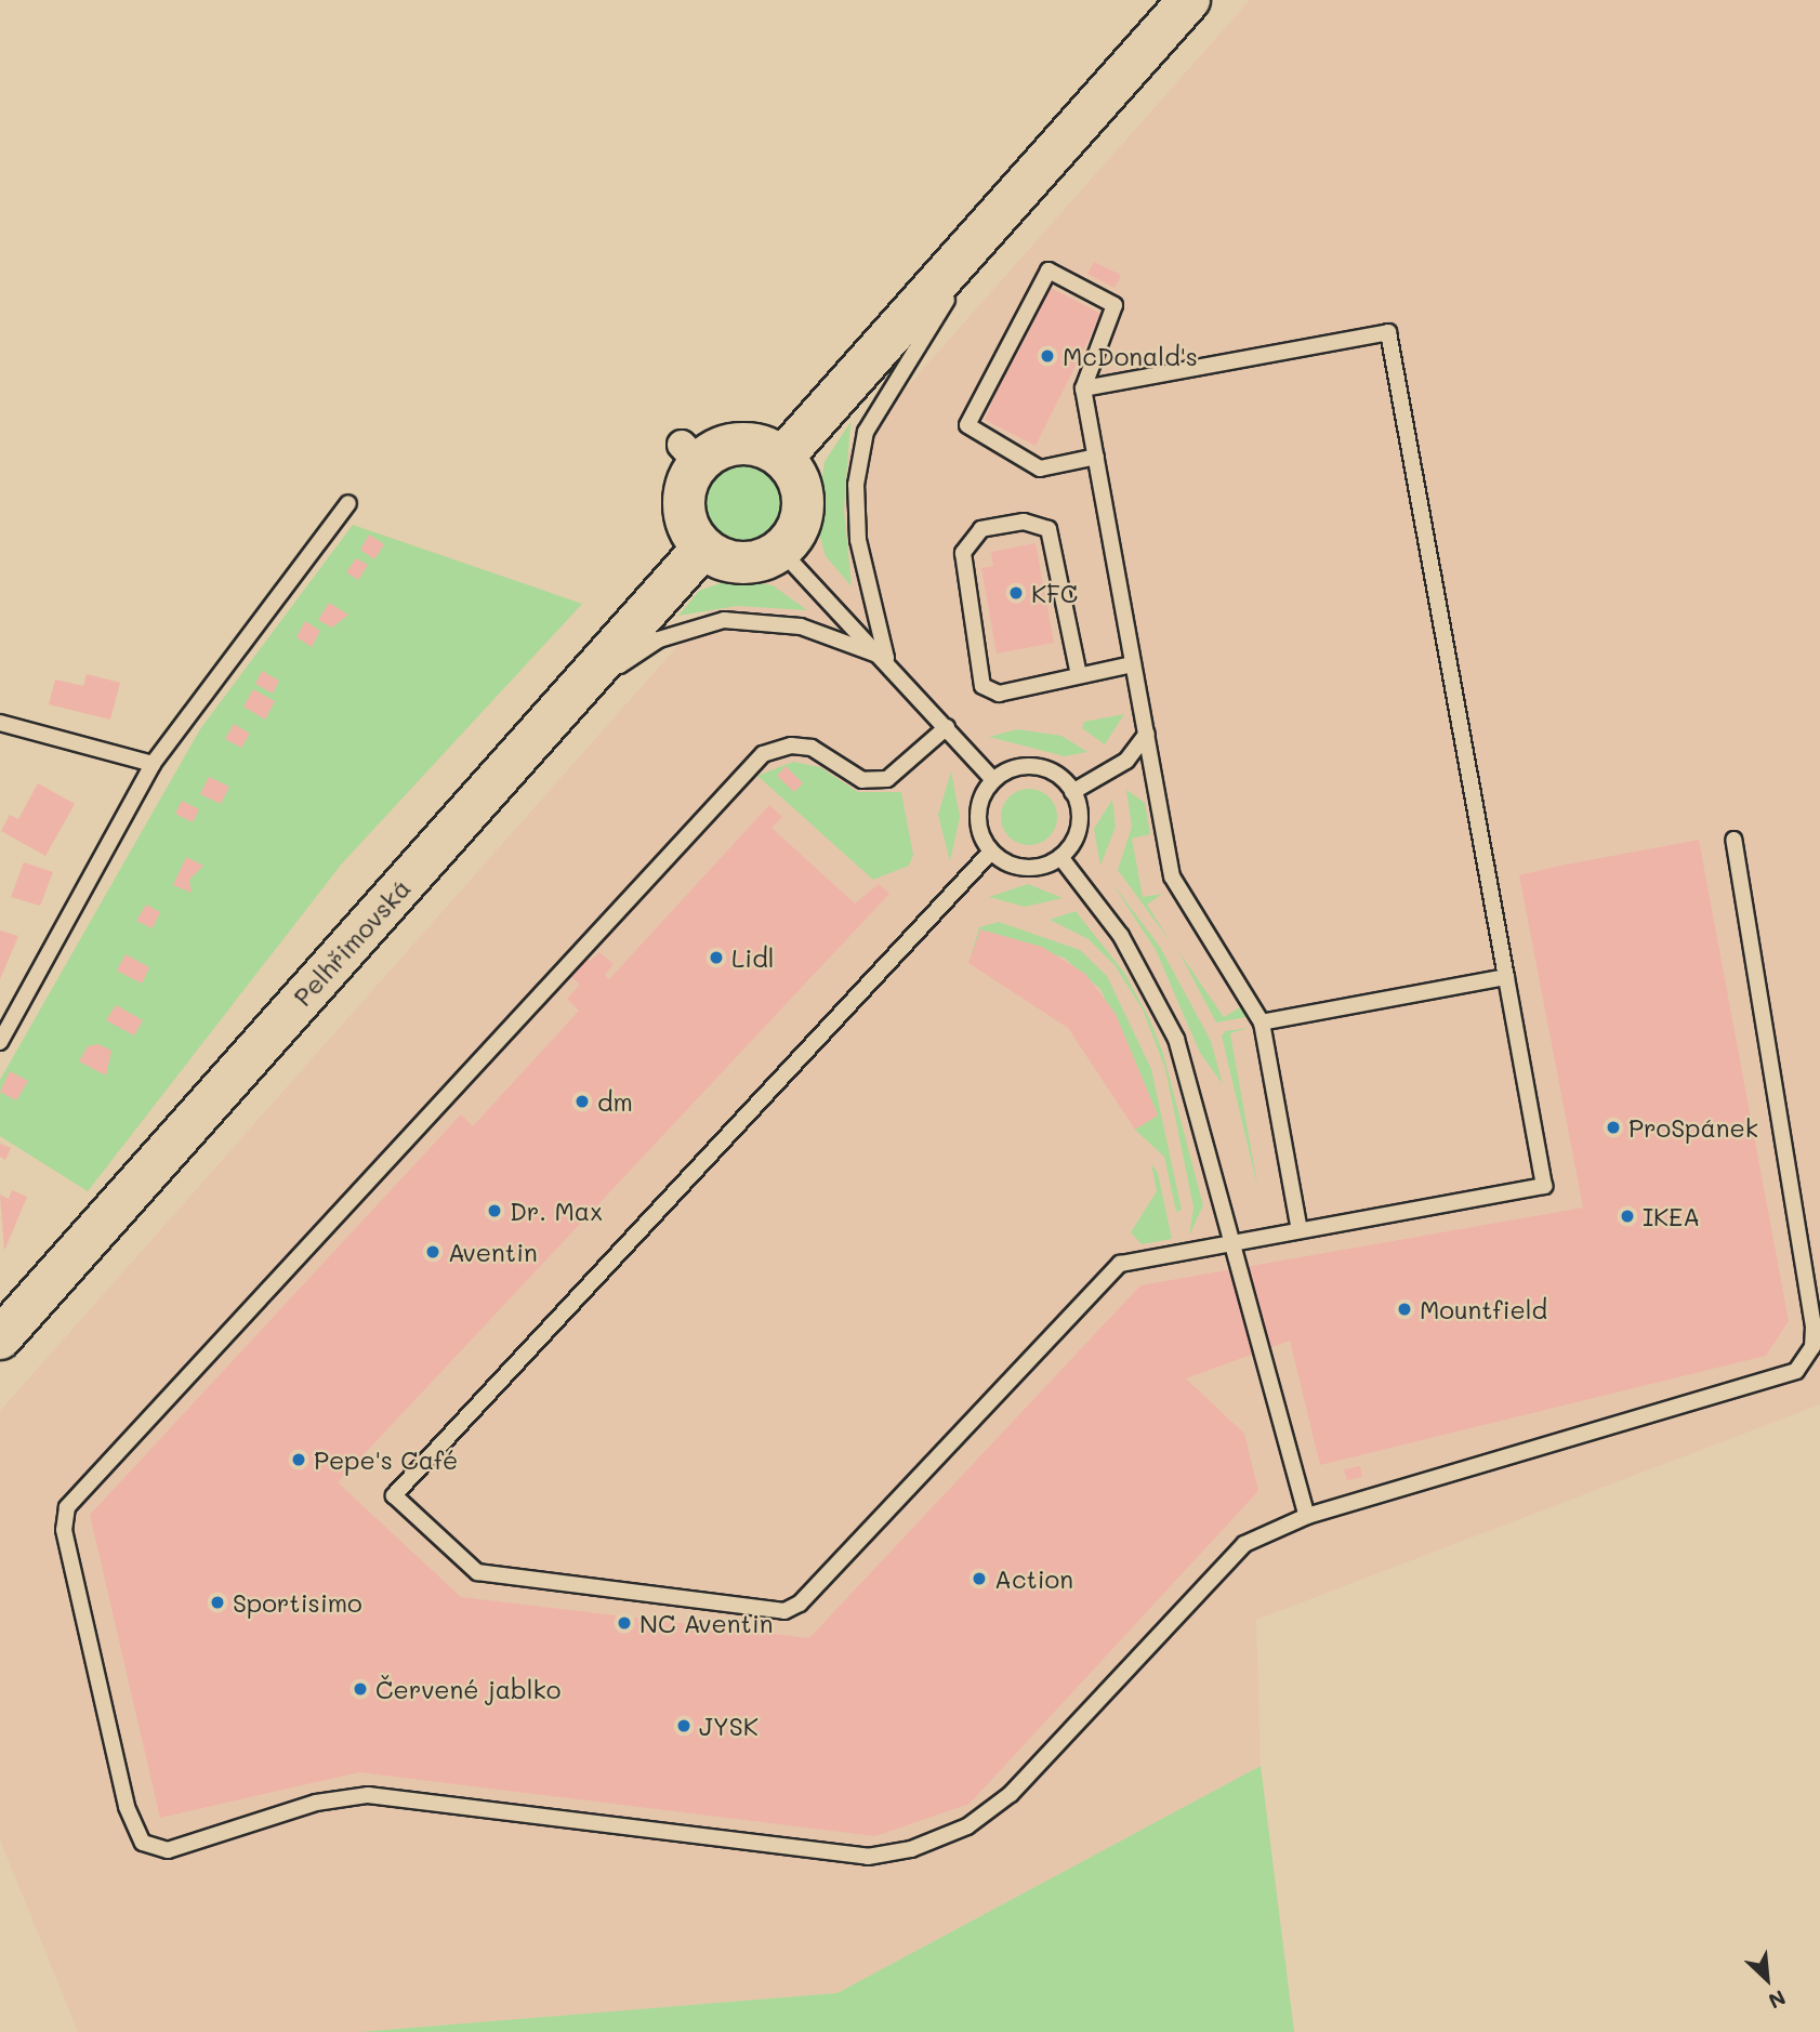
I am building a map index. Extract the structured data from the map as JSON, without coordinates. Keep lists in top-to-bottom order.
{
  "streets": {
    "main road": ["Pelhřimovská"]
  },
  "places": [
    "McDonald's",
    "KFC",
    "Lidl",
    "dm",
    "ProSpánek",
    "Dr. Max",
    "IKEA",
    "Aventin",
    "Mountfield",
    "Pepe's Café",
    "Action",
    "Sportisimo",
    "NC Aventin",
    "Červené jablko",
    "JYSK"
  ],
  "north": "bottom right"
}
